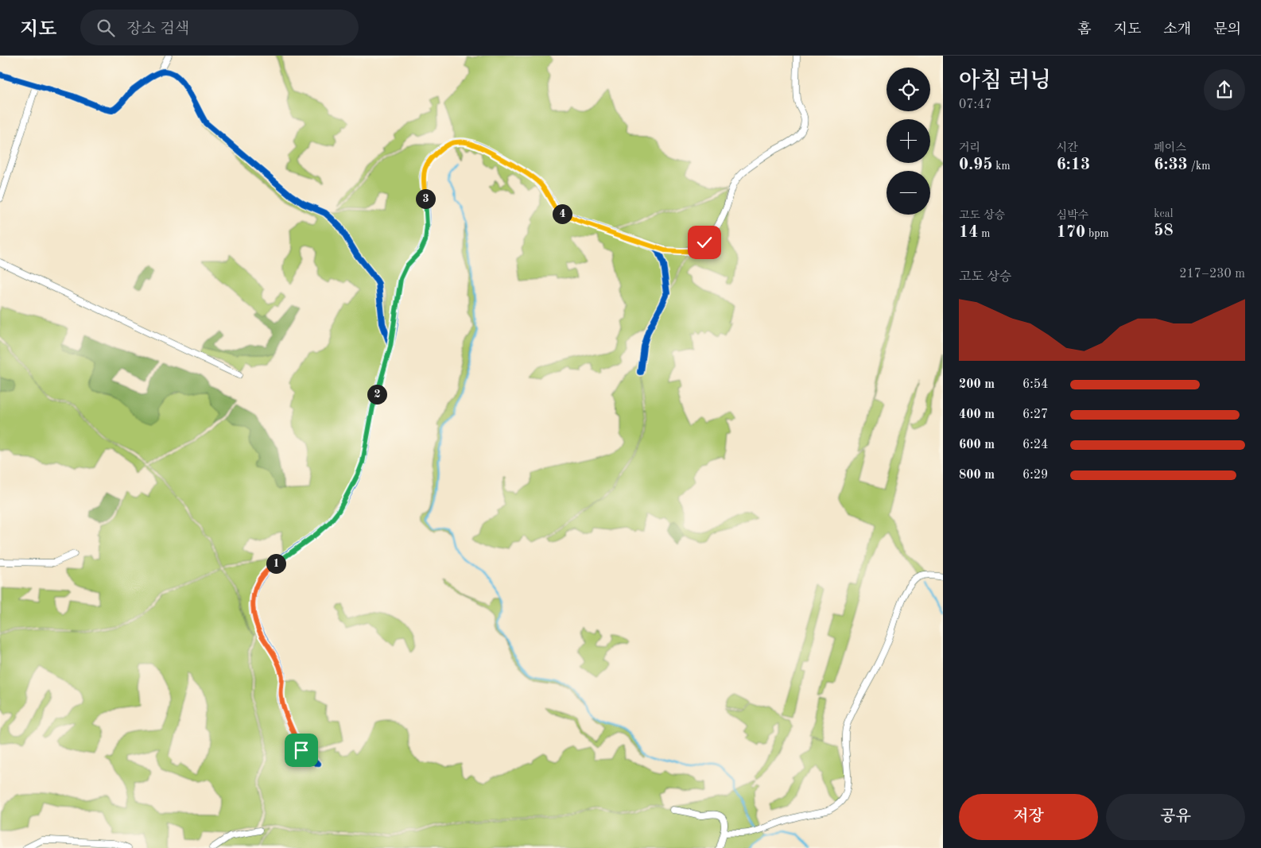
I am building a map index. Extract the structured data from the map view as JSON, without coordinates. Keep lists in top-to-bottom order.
{
  "page": {
    "header": "지도",
    "search": "장소 검색",
    "nav": [
      "홈",
      "지도",
      "소개",
      "문의"
    ],
    "heading": ["아침 러닝", "07:47"],
    "map_buttons": ["+", "−"],
    "stats": [
      ["거리", "0.95 km"],
      ["시간", "6:13"],
      ["페이스", "6:33 /km"],
      ["고도 상승", "14 m"],
      ["심박수", "170 bpm"],
      ["kcal", "58"]
    ],
    "pins": [
      "3",
      "4",
      "2",
      "1"
    ],
    "chart": ["고도 상승", "217–230 m"],
    "list": [
      {
        "name": "200 m",
        "note": "6:54"
      },
      {
        "name": "400 m",
        "note": "6:27"
      },
      {
        "name": "600 m",
        "note": "6:24"
      },
      {
        "name": "800 m",
        "note": "6:29"
      }
    ],
    "buttons": ["저장", "공유"]
  }
}
